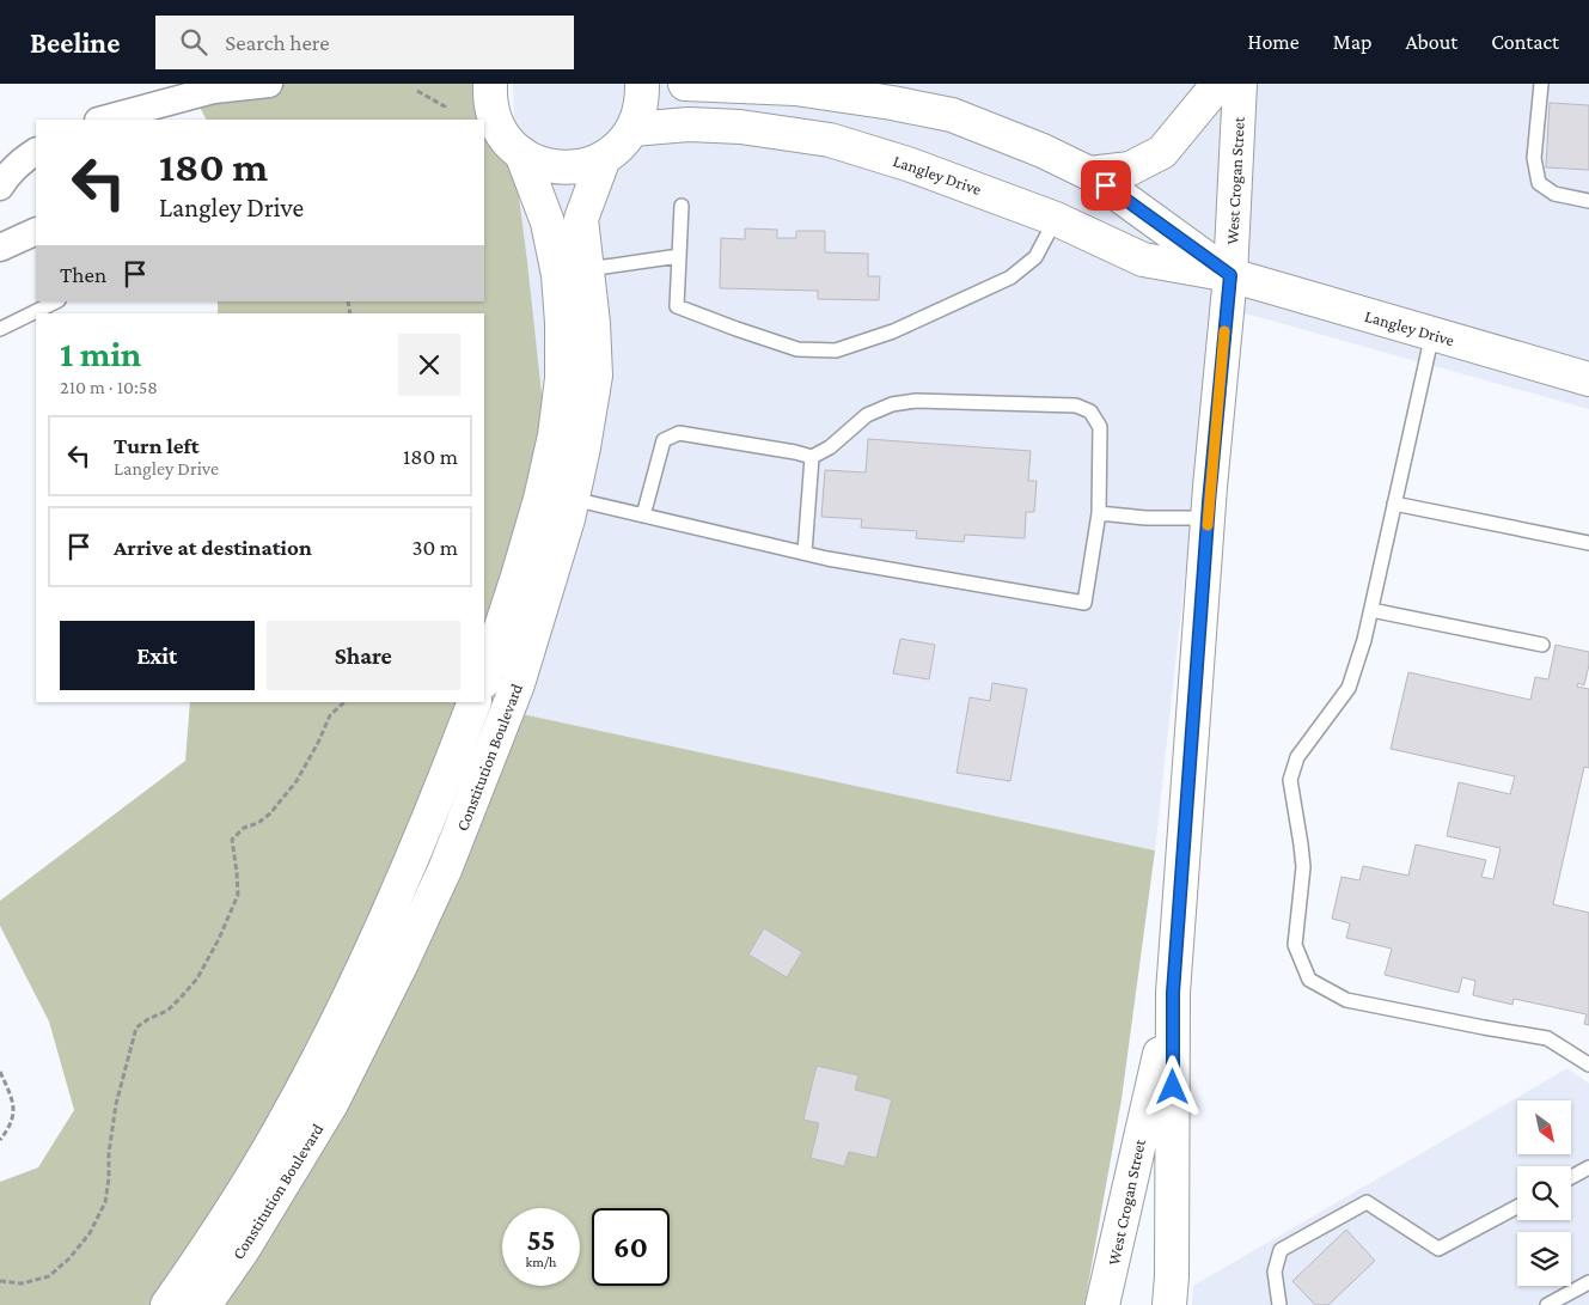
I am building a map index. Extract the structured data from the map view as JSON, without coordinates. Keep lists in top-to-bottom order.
{
  "streets": {
    "street": ["Langley Drive", "West Crogan Street", "Constitution Boulevard"]
  },
  "crossings": [
    ["Langley Drive", "West Crogan Street"]
  ],
  "north": "bottom right",
  "page": {
    "header": "Beeline",
    "search": "Search here",
    "nav": [
      "Home",
      "Map",
      "About",
      "Contact"
    ],
    "turn": ["180 m", "Langley Drive"],
    "then": "Then",
    "heading": ["1 min", "210 m · 10:58"],
    "list": [
      {
        "name": "Turn left",
        "note": "Langley Drive",
        "value": "180 m"
      },
      {
        "name": "Arrive at destination",
        "value": "30 m"
      }
    ],
    "buttons": ["Exit", "Share"],
    "speed": "55 km/h",
    "limit": "60"
  }
}
